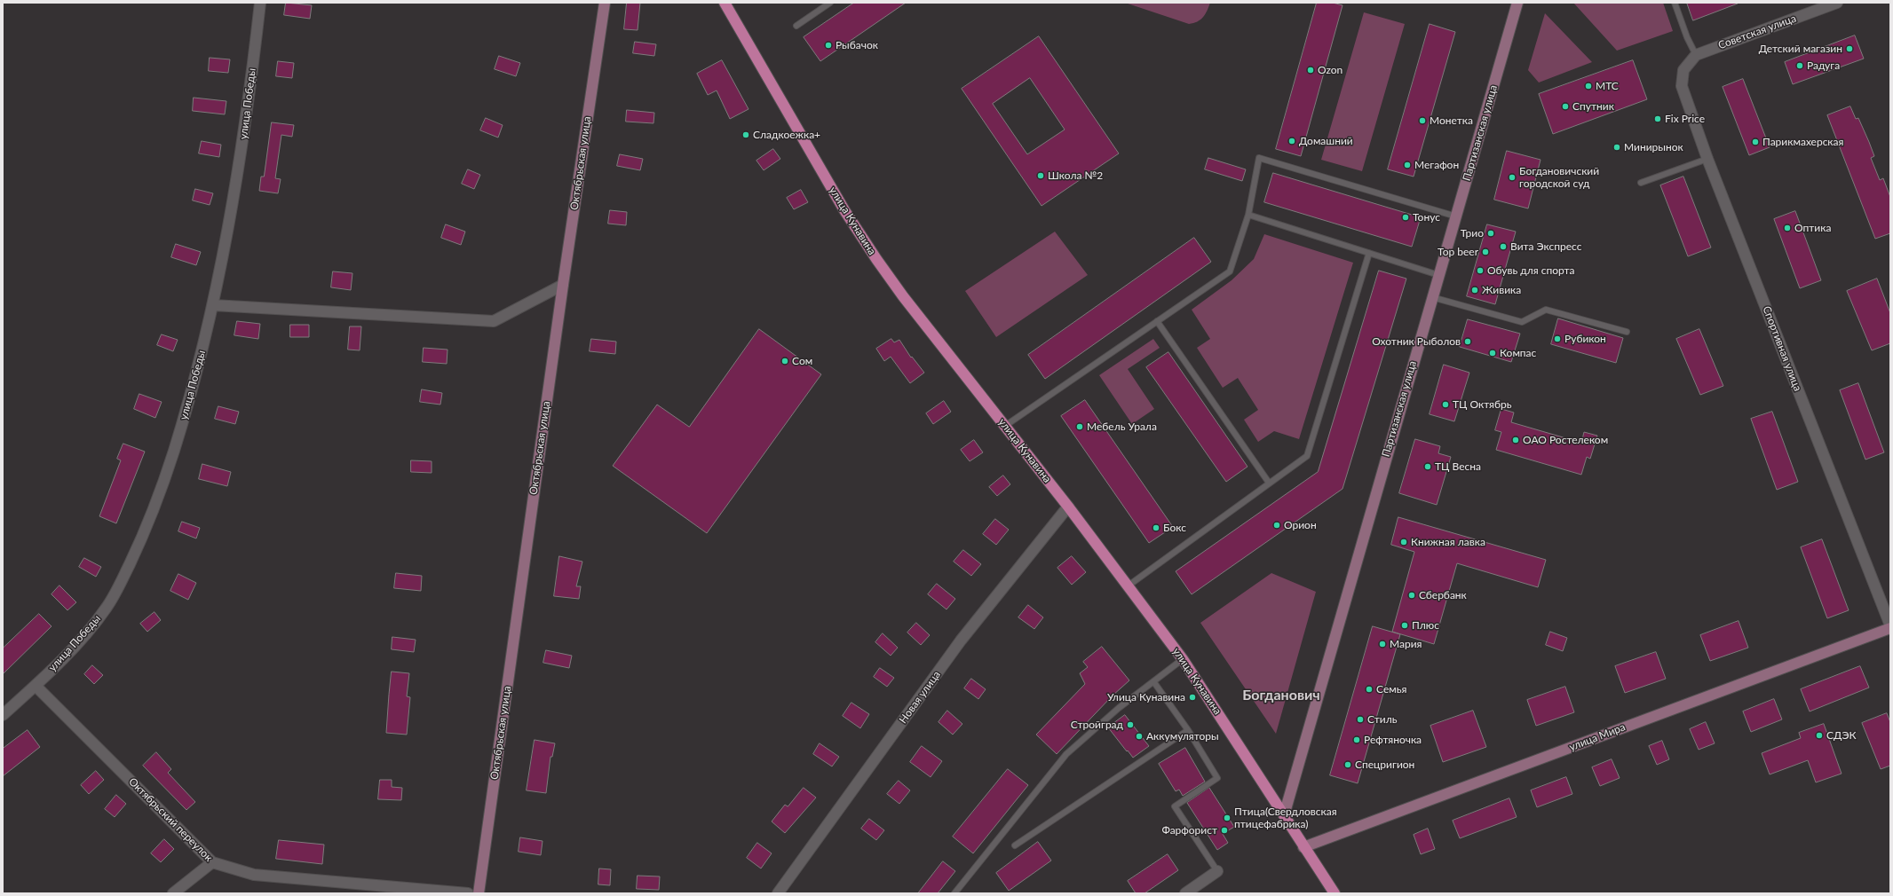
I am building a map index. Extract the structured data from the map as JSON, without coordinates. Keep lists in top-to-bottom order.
{
  "streets": {
    "main road": [
      "Партизанская улица",
      "Октябрьская улица",
      "улица Кунавина",
      "улица Мира"
    ],
    "street": [
      "Советская улица",
      "улица Победы",
      "Спортивная улица",
      "Новая улица",
      "Октябрьский переулок"
    ]
  },
  "crossings": [
    ["Советская улица", "Спортивная улица"],
    ["улица Победы", "Октябрьский переулок"],
    ["Партизанская улица", "улица Кунавина"],
    ["улица Кунавина", "Новая улица"],
    ["улица Кунавина", "улица Мира"],
    ["Спортивная улица", "улица Мира"]
  ],
  "districts": ["Богданович"],
  "places": [
    "Рыбачок",
    "Детский магазин",
    "Радуга",
    "Ozon",
    "МТС",
    "Спутник",
    "Fix Price",
    "Монетка",
    "Сладкоежка+",
    "Домашний",
    "Парикмахерская",
    "Минирынок",
    "Мегафон",
    "Школа №2",
    "Богдановичский городской суд",
    "Тонус",
    "Оптика",
    "Трио",
    "Вита Экспресс",
    "Top beer",
    "Обувь для спорта",
    "Живика",
    "Рубикон",
    "Охотник Рыболов",
    "Компас",
    "Сом",
    "ТЦ Октябрь",
    "Мебель Урала",
    "ОАО Ростелеком",
    "ТЦ Весна",
    "Орион",
    "Бокс",
    "Книжная лавка",
    "Сбербанк",
    "Плюс",
    "Мария",
    "Семья",
    "Улица Кунавина",
    "Стиль",
    "Стройград",
    "СДЭК",
    "Аккумуляторы",
    "Рефтяночка",
    "Спецригион",
    "Птица(Свердловская птицефабрика)",
    "Фарфорист"
  ]
}
